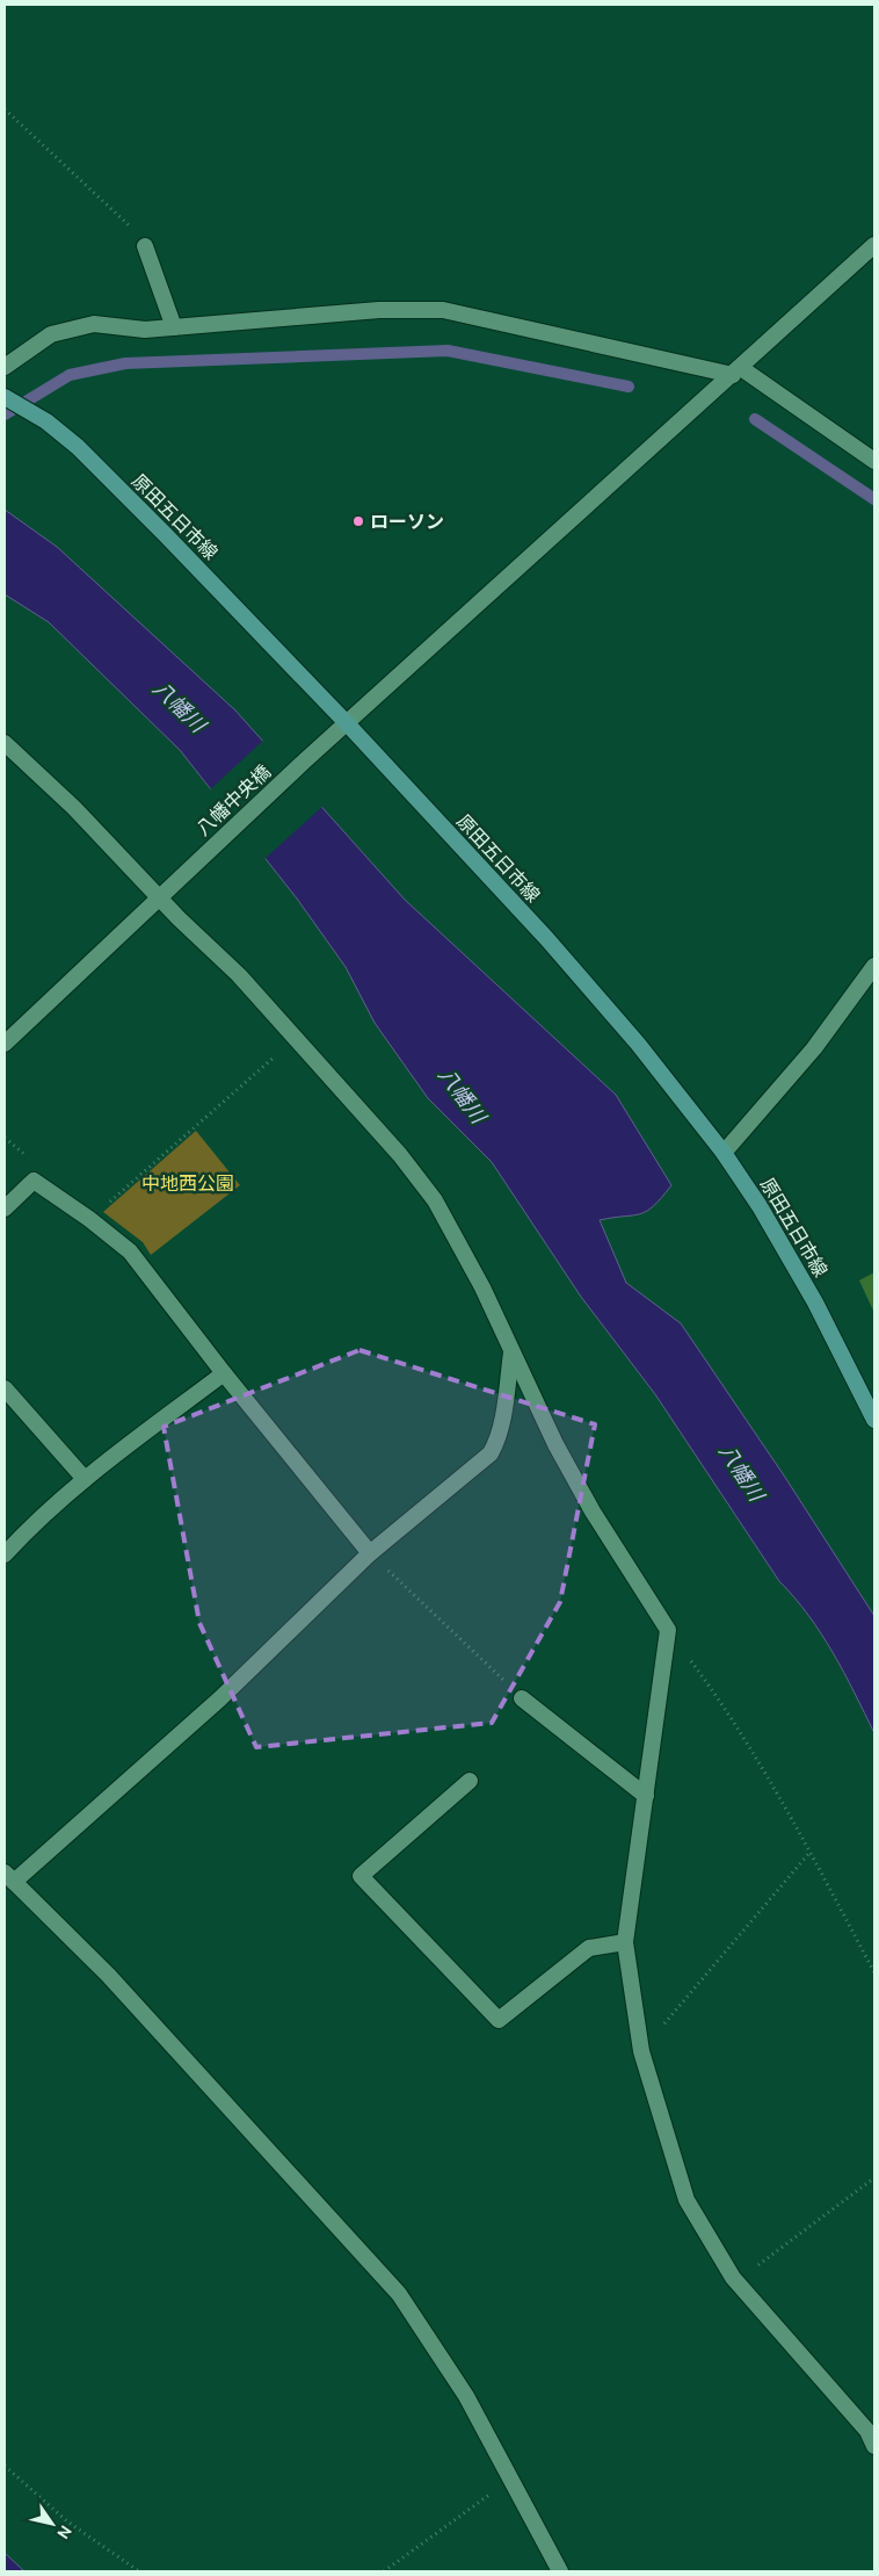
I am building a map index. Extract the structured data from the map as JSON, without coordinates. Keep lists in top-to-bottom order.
{
  "streets": {
    "main road": ["原田五日市線"],
    "street": ["八幡中央橋"]
  },
  "crossings": [
    ["原田五日市線", "八幡中央橋"]
  ],
  "water": ["八幡川"],
  "parks": ["中地西公園"],
  "places": ["ローソン"],
  "north": "bottom right"
}
